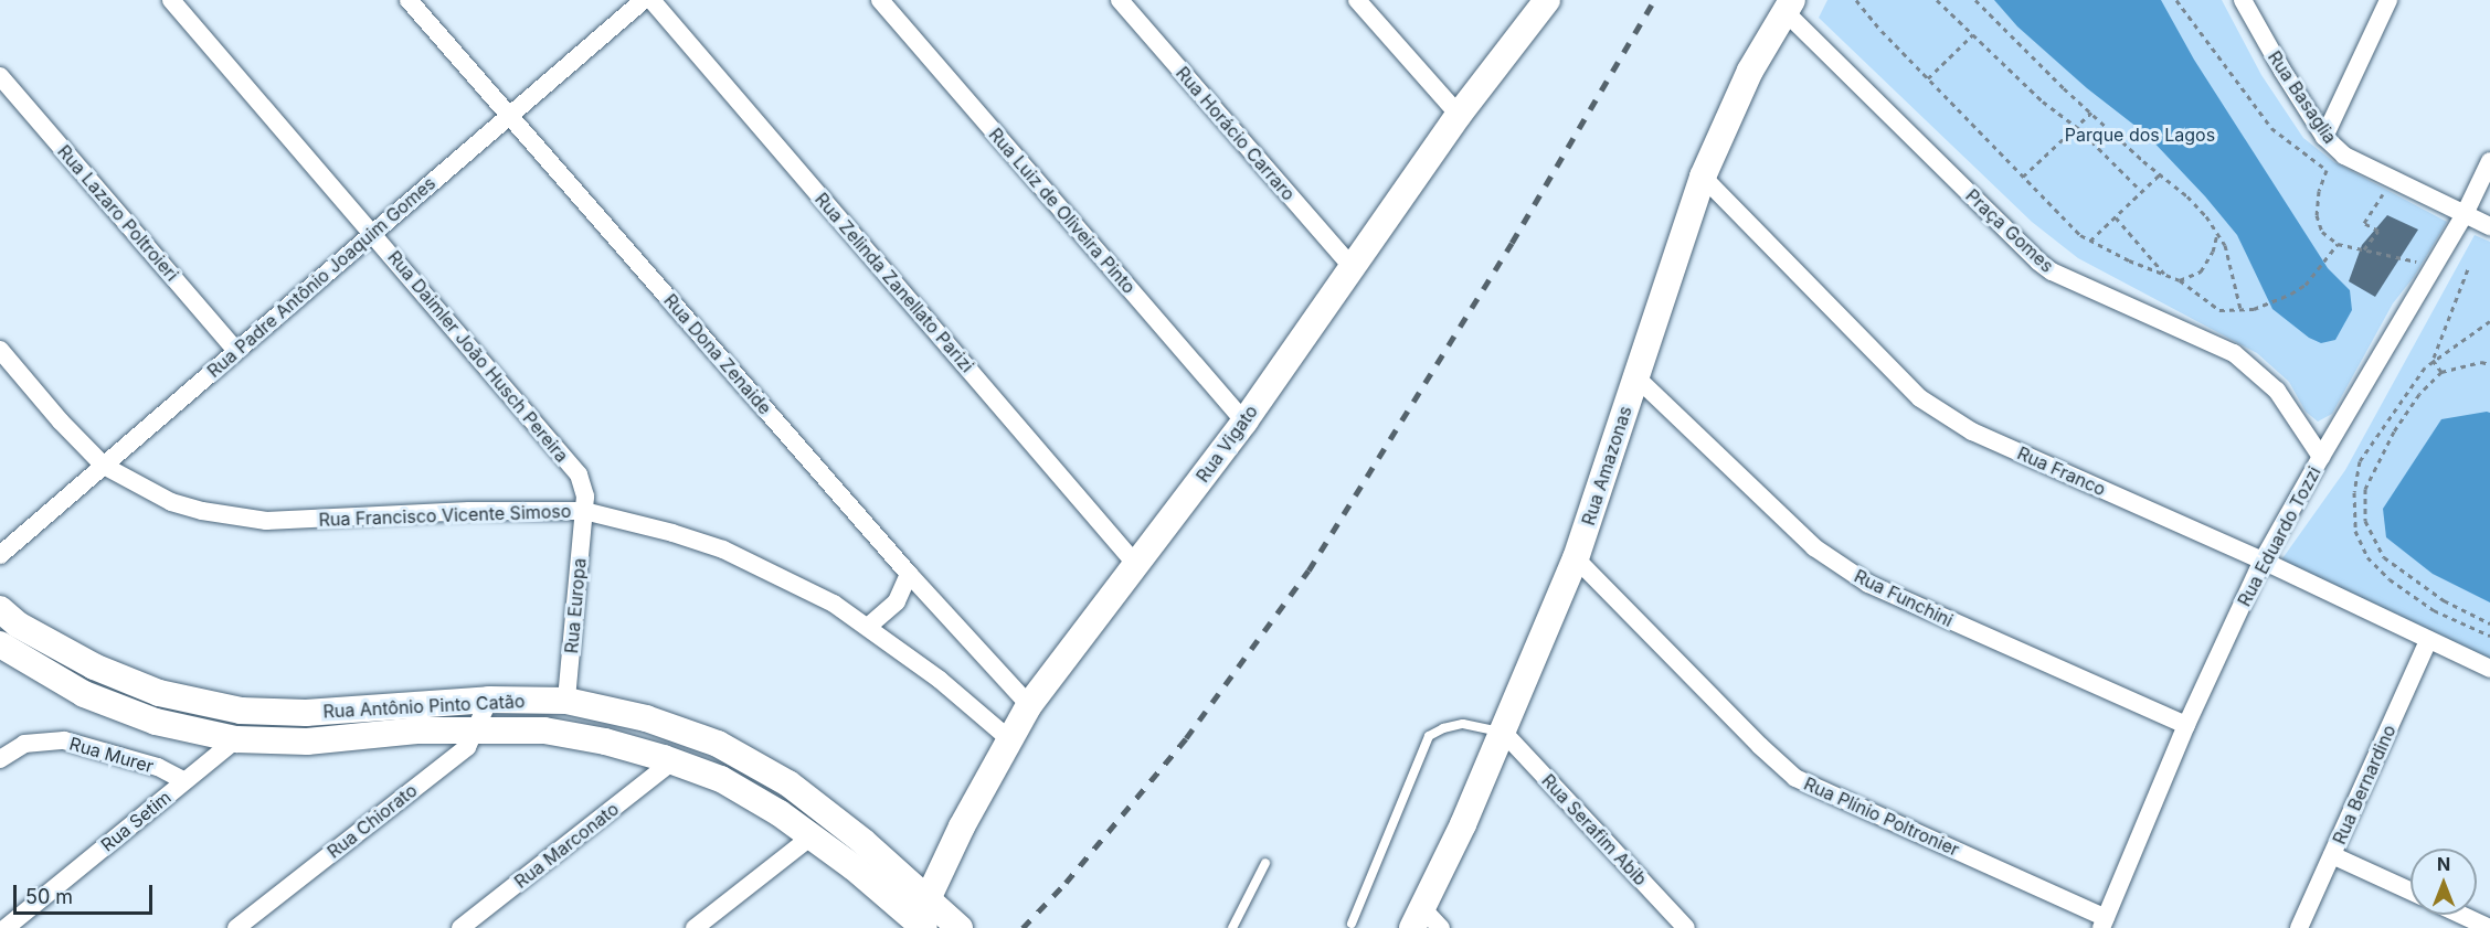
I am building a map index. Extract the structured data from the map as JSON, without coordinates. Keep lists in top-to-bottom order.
{
  "streets": {
    "street": [
      "Rua Basaglia",
      "Rua Horácio Carraro",
      "Rua Luiz de Oliveira Pinto",
      "Rua Lazaro Poltroieri",
      "Praça Gomes",
      "Rua Padre Antônio Joaquim Gomes",
      "Rua Zelinda Zanellato Parizi",
      "Rua Dona Zenaide",
      "Rua Daimler João Husch Pereira",
      "Rua Vigato",
      "Rua Amazonas",
      "Rua Franco",
      "Rua Francisco Vicente Simoso",
      "Rua Eduardo Tozzi",
      "Rua Funchini",
      "Rua Europa",
      "Rua Antônio Pinto Catão",
      "Rua Murer",
      "Rua Bernardino",
      "Rua Plínio Poltronier",
      "Rua Setim",
      "Rua Chiorato",
      "Rua Serafim Abib",
      "Rua Marconato"
    ]
  },
  "crossings": [
    ["Rua Basaglia", "Rua Eduardo Tozzi"],
    ["Rua Horácio Carraro", "Rua Vigato"],
    ["Rua Luiz de Oliveira Pinto", "Rua Vigato"],
    ["Rua Lazaro Poltroieri", "Rua Padre Antônio Joaquim Gomes"],
    ["Praça Gomes", "Rua Amazonas"],
    ["Praça Gomes", "Rua Eduardo Tozzi"],
    ["Rua Padre Antônio Joaquim Gomes", "Rua Dona Zenaide"],
    ["Rua Padre Antônio Joaquim Gomes", "Rua Daimler João Husch Pereira"],
    ["Rua Padre Antônio Joaquim Gomes", "Rua Francisco Vicente Simoso"],
    ["Rua Zelinda Zanellato Parizi", "Rua Vigato"],
    ["Rua Dona Zenaide", "Rua Vigato"],
    ["Rua Daimler João Husch Pereira", "Rua Francisco Vicente Simoso"],
    ["Rua Daimler João Husch Pereira", "Rua Europa"],
    ["Rua Vigato", "Rua Francisco Vicente Simoso"],
    ["Rua Vigato", "Rua Antônio Pinto Catão"],
    ["Rua Amazonas", "Rua Franco"],
    ["Rua Amazonas", "Rua Funchini"],
    ["Rua Amazonas", "Rua Plínio Poltronier"],
    ["Rua Amazonas", "Rua Serafim Abib"],
    ["Rua Franco", "Rua Eduardo Tozzi"],
    ["Rua Franco", "Rua Bernardino"],
    ["Rua Francisco Vicente Simoso", "Rua Europa"],
    ["Rua Eduardo Tozzi", "Rua Funchini"],
    ["Rua Eduardo Tozzi", "Rua Plínio Poltronier"],
    ["Rua Europa", "Rua Antônio Pinto Catão"],
    ["Rua Antônio Pinto Catão", "Rua Setim"],
    ["Rua Antônio Pinto Catão", "Rua Chiorato"],
    ["Rua Antônio Pinto Catão", "Rua Marconato"],
    ["Rua Murer", "Rua Setim"]
  ],
  "parks": ["Parque dos Lagos"],
  "scale_bar": "50 m",
  "north": "top"
}
